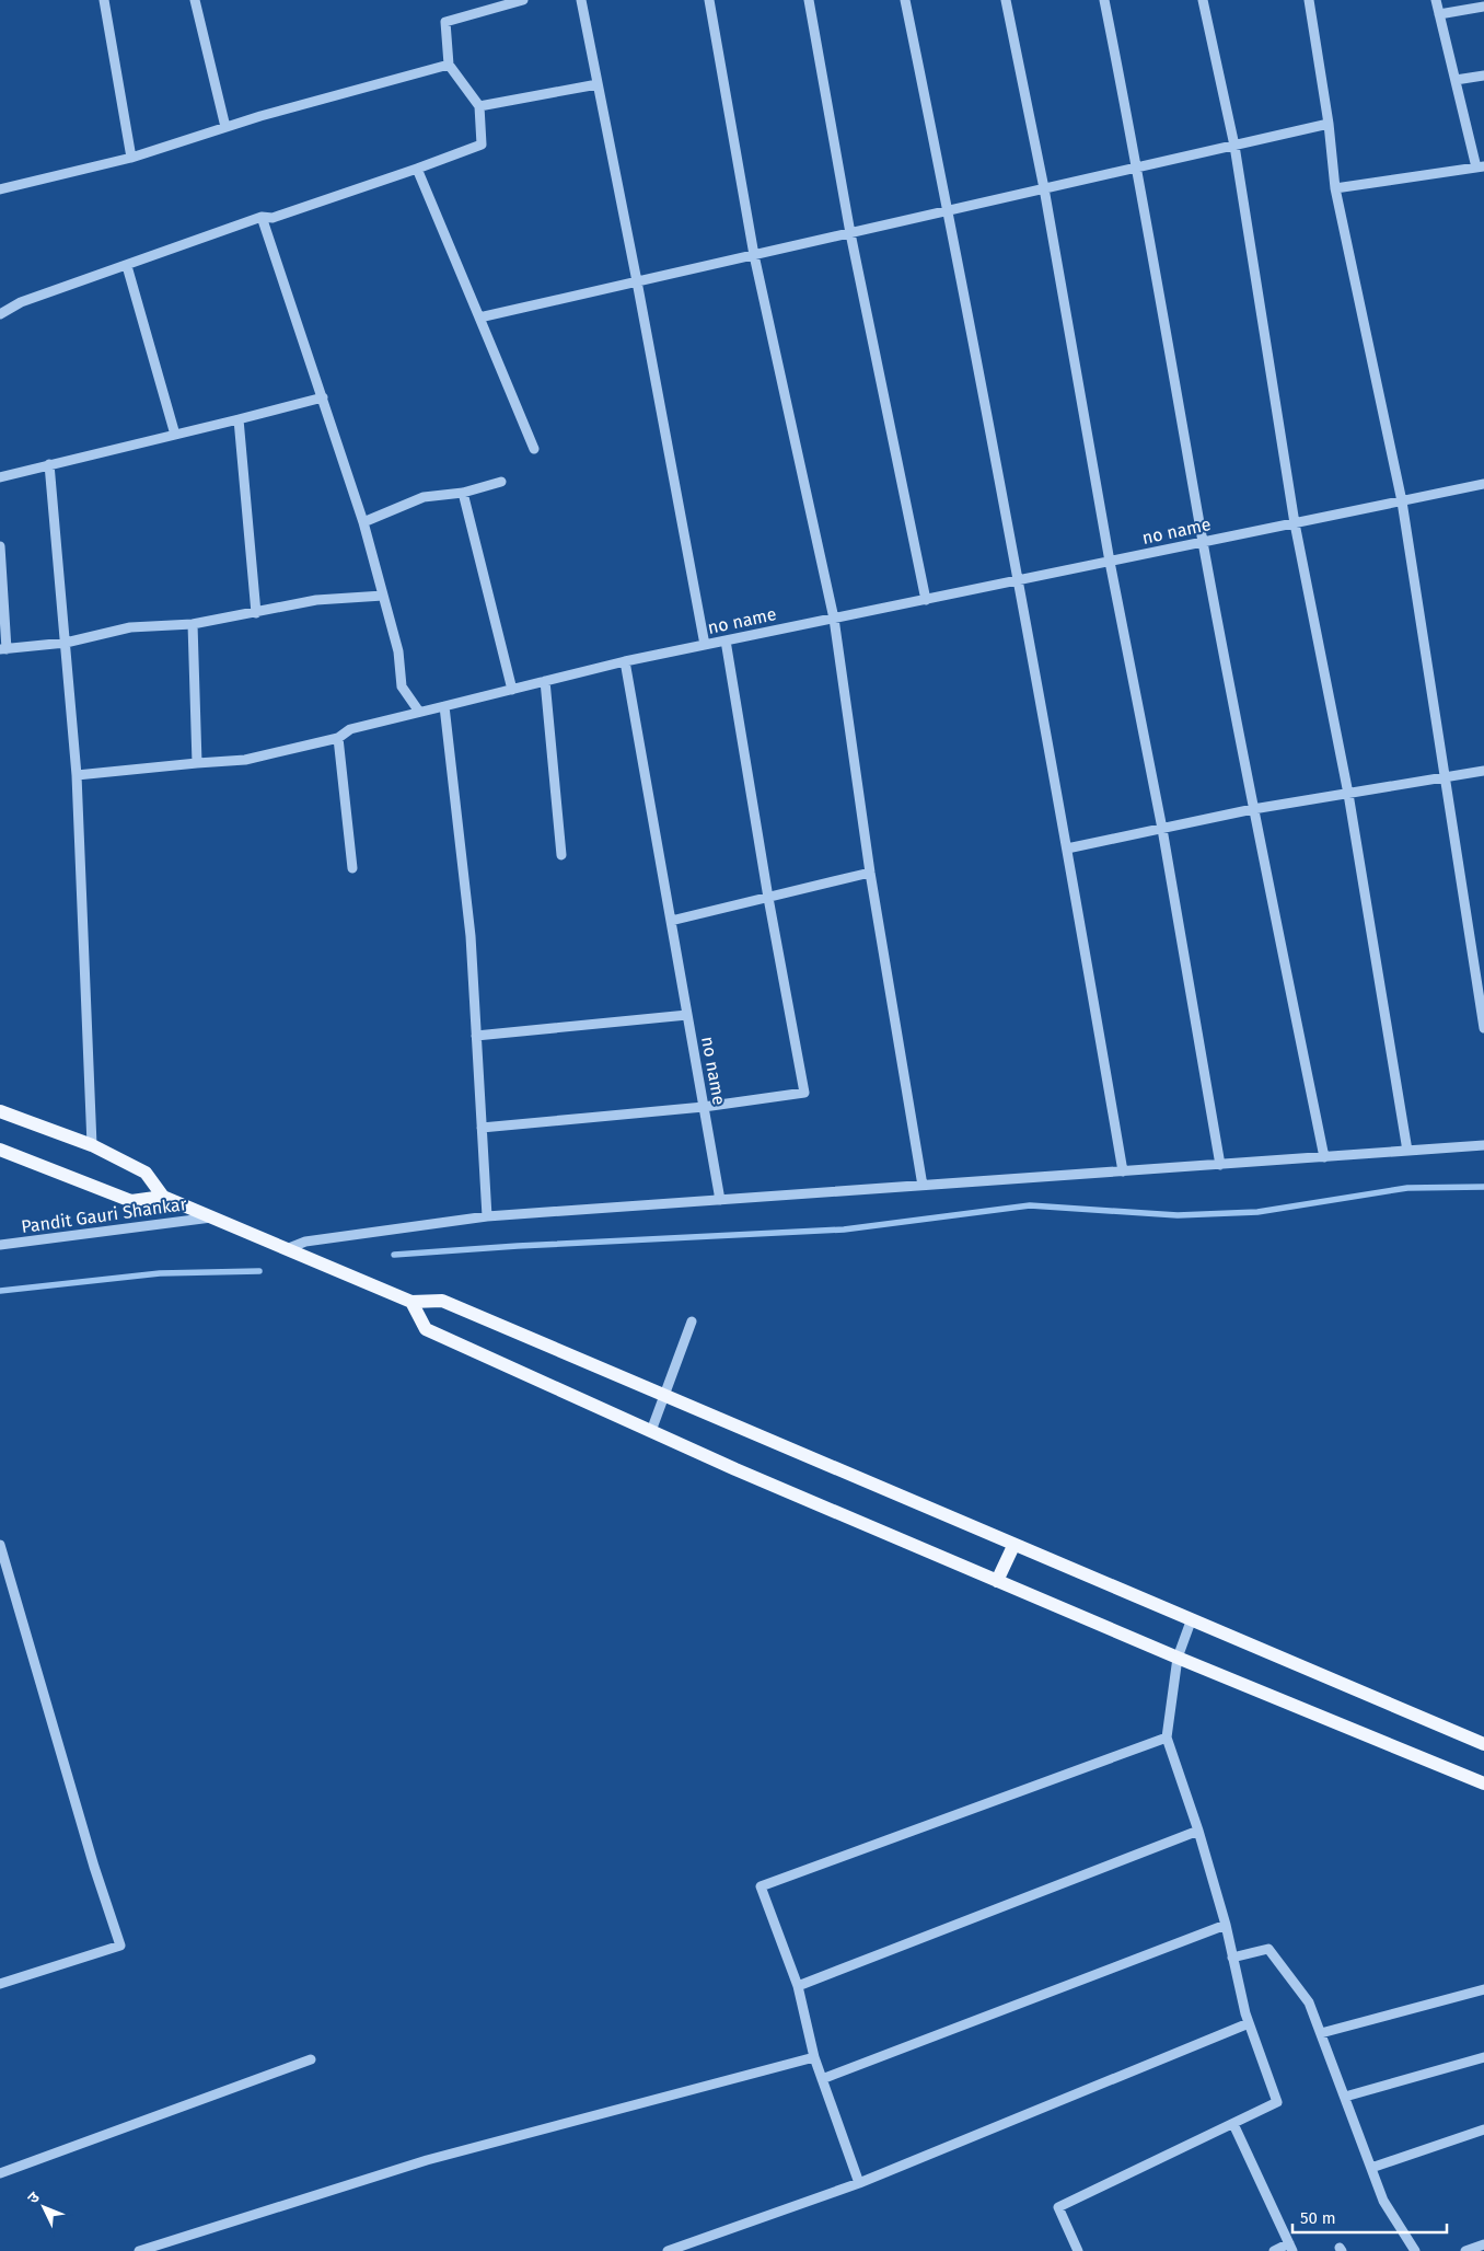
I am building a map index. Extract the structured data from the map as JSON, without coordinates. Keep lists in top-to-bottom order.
{
  "streets": {
    "street": ["no name", "Pandit Gauri Shankar"]
  },
  "scale_bar": "50 m",
  "north": "top left"
}
